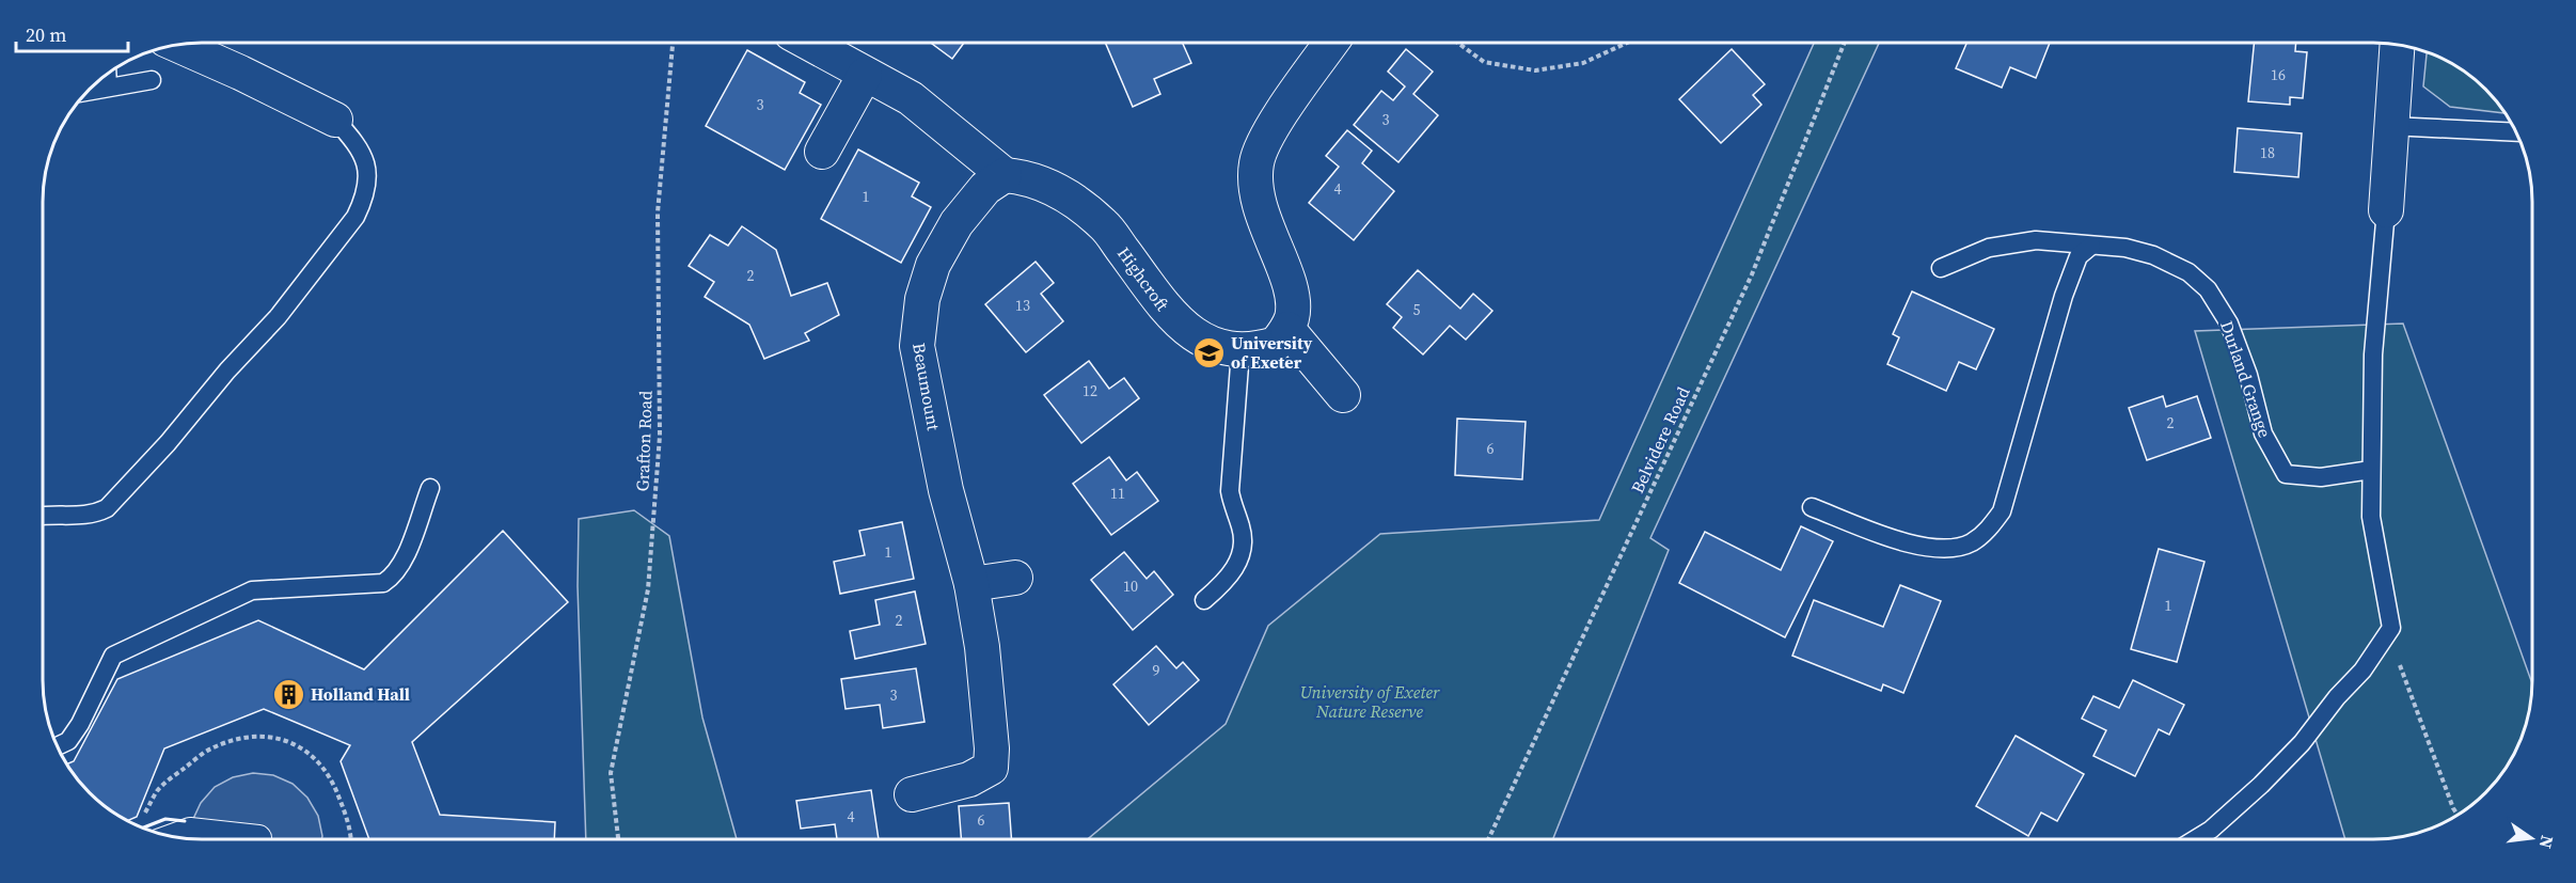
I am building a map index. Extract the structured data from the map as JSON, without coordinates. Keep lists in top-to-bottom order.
{
  "streets": {
    "street": ["Highcroft", "Beaumount"],
    "lane": ["Durland Grange"],
    "path": ["Belvidere Road", "Grafton Road"]
  },
  "crossings": [
    ["Highcroft", "Beaumount"]
  ],
  "parks": ["University of Exeter Nature Reserve"],
  "places": {
    "school or university": ["University of Exeter"],
    "building": ["Holland Hall"]
  },
  "house_numbers": [
    "16",
    "3",
    "3",
    "18",
    "4",
    "1",
    "2",
    "13",
    "5",
    "12",
    "2",
    "6",
    "11",
    "1",
    "10",
    "1",
    "2",
    "9",
    "3",
    "4",
    "6"
  ],
  "scale_bar": "20 m",
  "north": "right"
}
